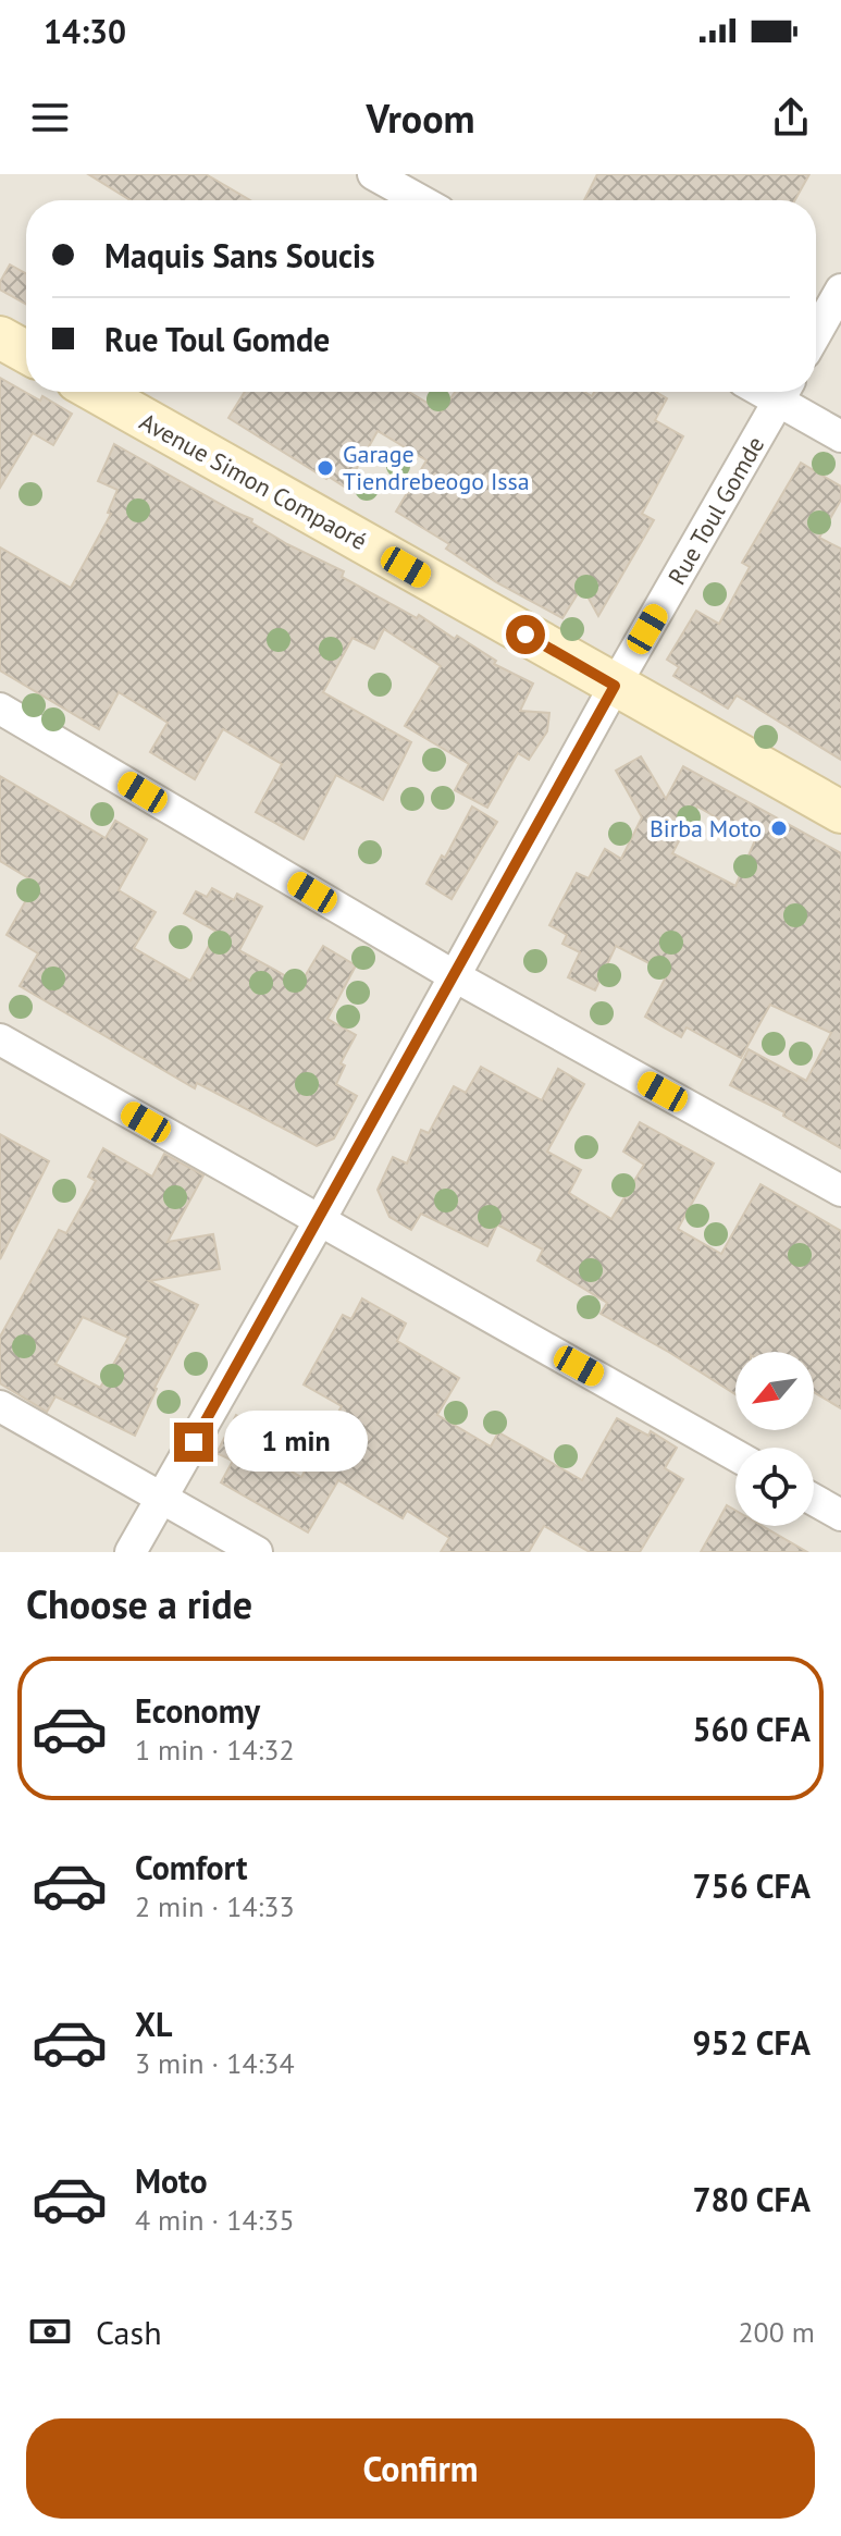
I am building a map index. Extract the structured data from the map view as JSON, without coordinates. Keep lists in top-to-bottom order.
{
  "streets": {
    "street": ["Avenue Simon Compaoré", "Rue Toul Gomde"]
  },
  "crossings": [
    ["Avenue Simon Compaoré", "Rue Toul Gomde"]
  ],
  "places": ["Garage Tiendrebeogo Issa", "Birba Moto"],
  "north": "bottom left",
  "page": {
    "status": "14:30",
    "header": "Vroom",
    "banner": ["Maquis Sans Soucis", "Rue Toul Gomde"],
    "bubble": "1 min",
    "heading": "Choose a ride",
    "list": [
      {
        "name": "Economy",
        "note": "1 min · 14:32",
        "value": "560 CFA"
      },
      {
        "name": "Comfort",
        "note": "2 min · 14:33",
        "value": "756 CFA"
      },
      {
        "name": "XL",
        "note": "3 min · 14:34",
        "value": "952 CFA"
      },
      {
        "name": "Moto",
        "note": "4 min · 14:35",
        "value": "780 CFA"
      }
    ],
    "pay": ["Cash", "200 m"],
    "buttons": "Confirm"
  }
}
